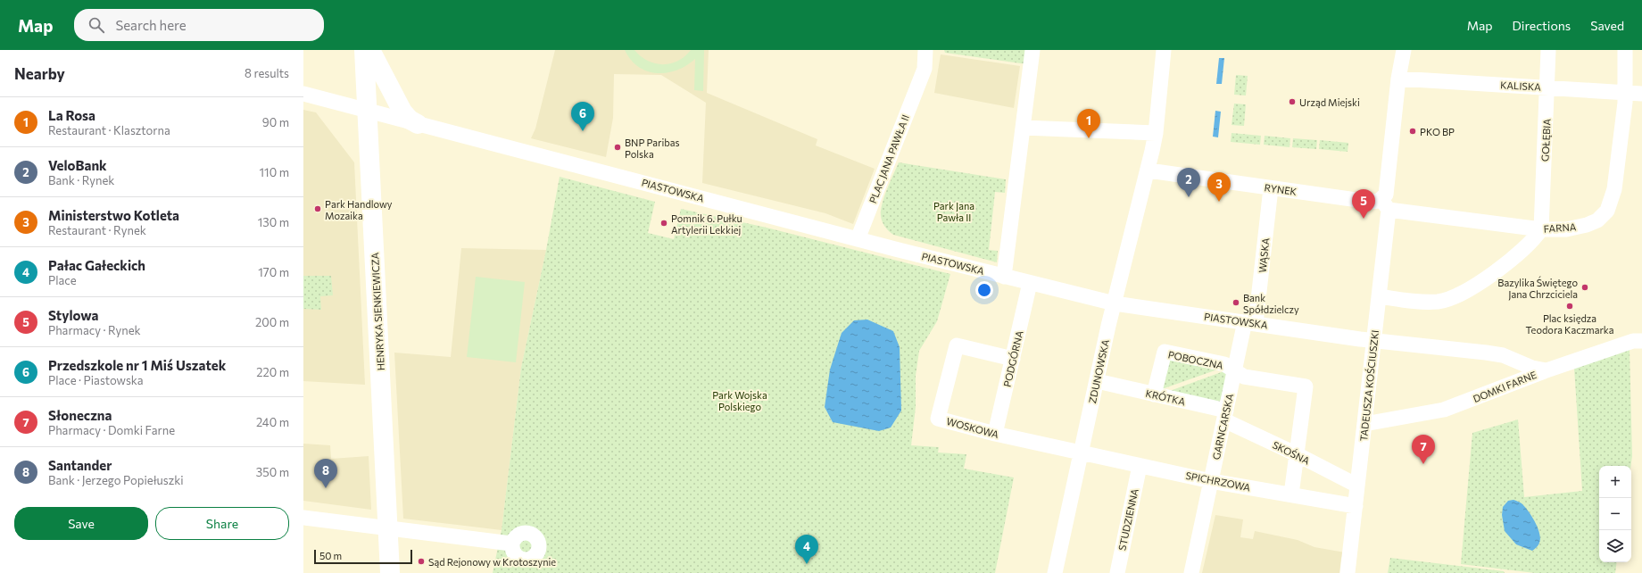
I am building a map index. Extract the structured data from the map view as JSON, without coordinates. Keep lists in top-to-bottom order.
{
  "streets": {
    "main road": ["HENRYKA SIENKIEWICZA"],
    "street": [
      "KALISKA",
      "GOŁĘBIA",
      "PLAC JANA PAWŁA II",
      "RYNEK",
      "PIASTOWSKA",
      "FARNA",
      "WĄSKA",
      "PODGÓRNA",
      "POBOCZNA",
      "ZDUNOWSKA",
      "TADEUSZA KOŚCIUSZKI",
      "DOMKI FARNE",
      "KRÓTKA",
      "GARNCARSKA",
      "WOSKOWA",
      "SKOŚNA",
      "SPICHRZOWA",
      "STUDZIENNA"
    ]
  },
  "crossings": [
    ["KALISKA", "GOŁĘBIA"],
    ["KALISKA", "FARNA"],
    ["GOŁĘBIA", "FARNA"],
    ["PLAC JANA PAWŁA II", "PIASTOWSKA"],
    ["RYNEK", "FARNA"],
    ["RYNEK", "WĄSKA"],
    ["RYNEK", "ZDUNOWSKA"],
    ["RYNEK", "TADEUSZA KOŚCIUSZKI"],
    ["PIASTOWSKA", "WĄSKA"],
    ["PIASTOWSKA", "HENRYKA SIENKIEWICZA"],
    ["PIASTOWSKA", "PODGÓRNA"],
    ["PIASTOWSKA", "ZDUNOWSKA"],
    ["PIASTOWSKA", "TADEUSZA KOŚCIUSZKI"],
    ["PIASTOWSKA", "DOMKI FARNE"],
    ["PIASTOWSKA", "GARNCARSKA"],
    ["FARNA", "TADEUSZA KOŚCIUSZKI"],
    ["WĄSKA", "GARNCARSKA"],
    ["PODGÓRNA", "WOSKOWA"],
    ["POBOCZNA", "KRÓTKA"],
    ["POBOCZNA", "GARNCARSKA"],
    ["POBOCZNA", "SKOŚNA"],
    ["ZDUNOWSKA", "WOSKOWA"],
    ["ZDUNOWSKA", "SPICHRZOWA"],
    ["TADEUSZA KOŚCIUSZKI", "DOMKI FARNE"],
    ["TADEUSZA KOŚCIUSZKI", "SKOŚNA"],
    ["TADEUSZA KOŚCIUSZKI", "SPICHRZOWA"],
    ["KRÓTKA", "GARNCARSKA"],
    ["KRÓTKA", "SKOŚNA"],
    ["GARNCARSKA", "SKOŚNA"],
    ["GARNCARSKA", "SPICHRZOWA"],
    ["WOSKOWA", "SPICHRZOWA"],
    ["SPICHRZOWA", "STUDZIENNA"]
  ],
  "parks": ["Park Jana Pawła II", "Park Wojska Polskiego"],
  "places": [
    "Urząd Miejski",
    "PKO BP",
    "BNP Paribas Polska",
    "Park Handlowy Mozaika",
    "Pomnik 6. Pułku Artylerii Lekkiej",
    "Bazylika Świętego Jana Chrzciciela",
    "Bank Spółdzielczy",
    "Plac księdza Teodora Kaczmarka",
    "Sąd Rejonowy w Krotoszynie"
  ],
  "scale_bar": "50 m",
  "page": {
    "header": "Map",
    "search": "Search here",
    "nav": ["Map", "Directions", "Saved"],
    "heading": ["Nearby", "8 results"],
    "list": [
      {
        "mark": "1",
        "name": "La Rosa",
        "note": "Restaurant · Klasztorna",
        "value": "90 m"
      },
      {
        "mark": "2",
        "name": "VeloBank",
        "note": "Bank · Rynek",
        "value": "110 m"
      },
      {
        "mark": "3",
        "name": "Ministerstwo Kotleta",
        "note": "Restaurant · Rynek",
        "value": "130 m"
      },
      {
        "mark": "4",
        "name": "Pałac Gałeckich",
        "note": "Place",
        "value": "170 m"
      },
      {
        "mark": "5",
        "name": "Stylowa",
        "note": "Pharmacy · Rynek",
        "value": "200 m"
      },
      {
        "mark": "6",
        "name": "Przedszkole nr 1 Miś Uszatek",
        "note": "Place · Piastowska",
        "value": "220 m"
      },
      {
        "mark": "7",
        "name": "Słoneczna",
        "note": "Pharmacy · Domki Farne",
        "value": "240 m"
      },
      {
        "mark": "8",
        "name": "Santander",
        "note": "Bank · Jerzego Popiełuszki",
        "value": "350 m"
      }
    ],
    "pins": [
      "6",
      "1",
      "2",
      "3",
      "5",
      "7",
      "8",
      "4"
    ],
    "map_buttons": ["+", "−"],
    "buttons": ["Save", "Share"],
    "scale": "50 m"
  }
}
